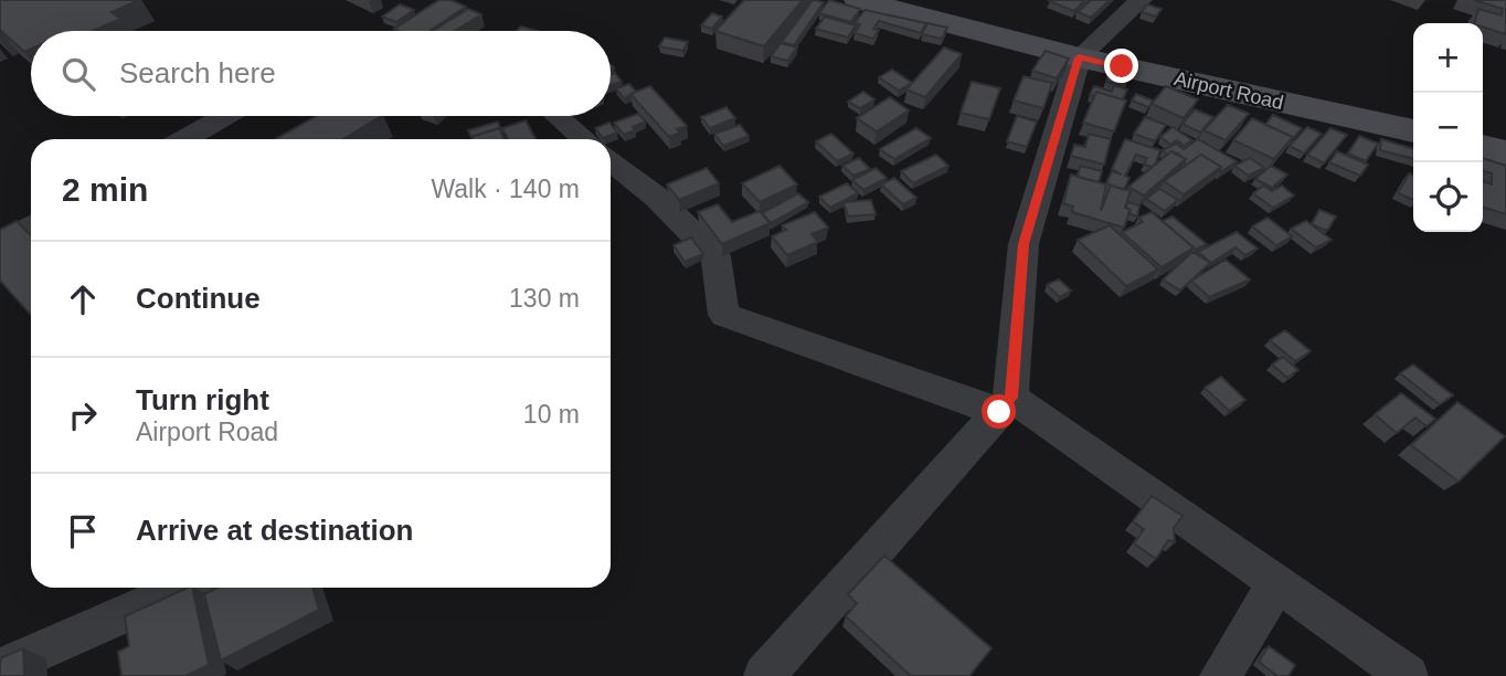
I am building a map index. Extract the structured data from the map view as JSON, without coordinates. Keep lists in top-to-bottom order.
{
  "streets": {
    "main road": ["Airport Road"]
  },
  "page": {
    "map_buttons": ["+", "−"],
    "search": "Search here",
    "heading": ["2 min", "Walk · 140 m"],
    "list": [
      ["Continue", "130 m"],
      ["Turn right", "Airport Road", "10 m"],
      "Arrive at destination"
    ]
  }
}
